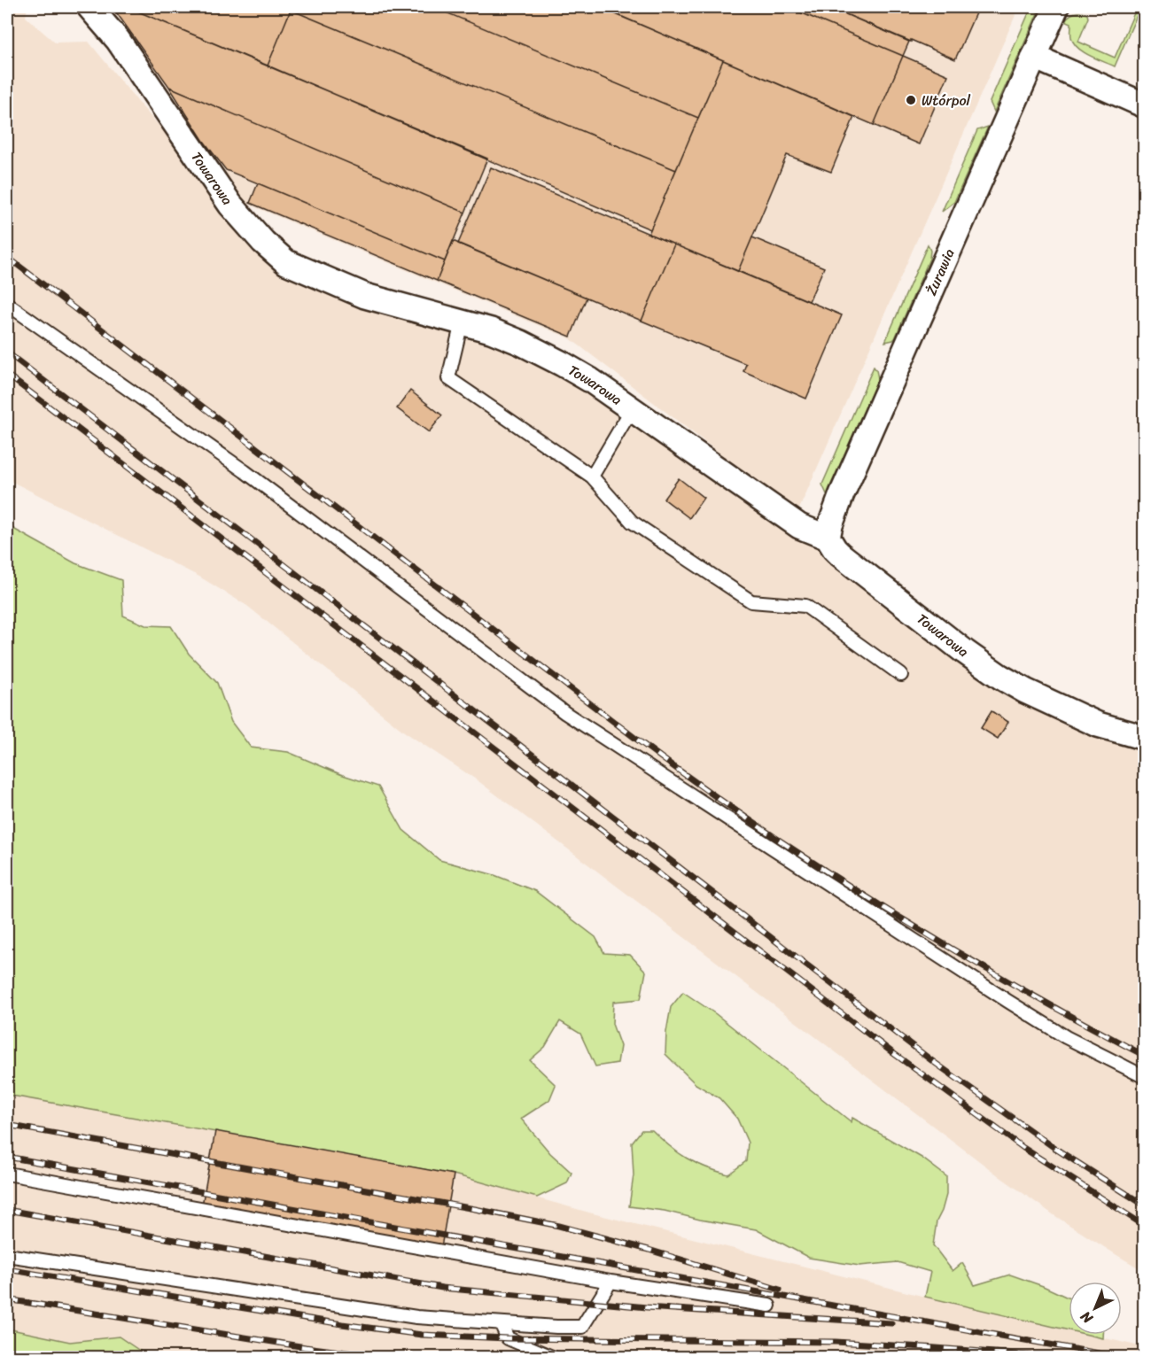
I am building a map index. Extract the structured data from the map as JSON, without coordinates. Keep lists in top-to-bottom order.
{
  "streets": {
    "street": ["Towarowa", "Żurawia"]
  },
  "crossings": [
    ["Towarowa", "Żurawia"]
  ],
  "places": ["Wtórpol"],
  "north": "bottom left"
}
